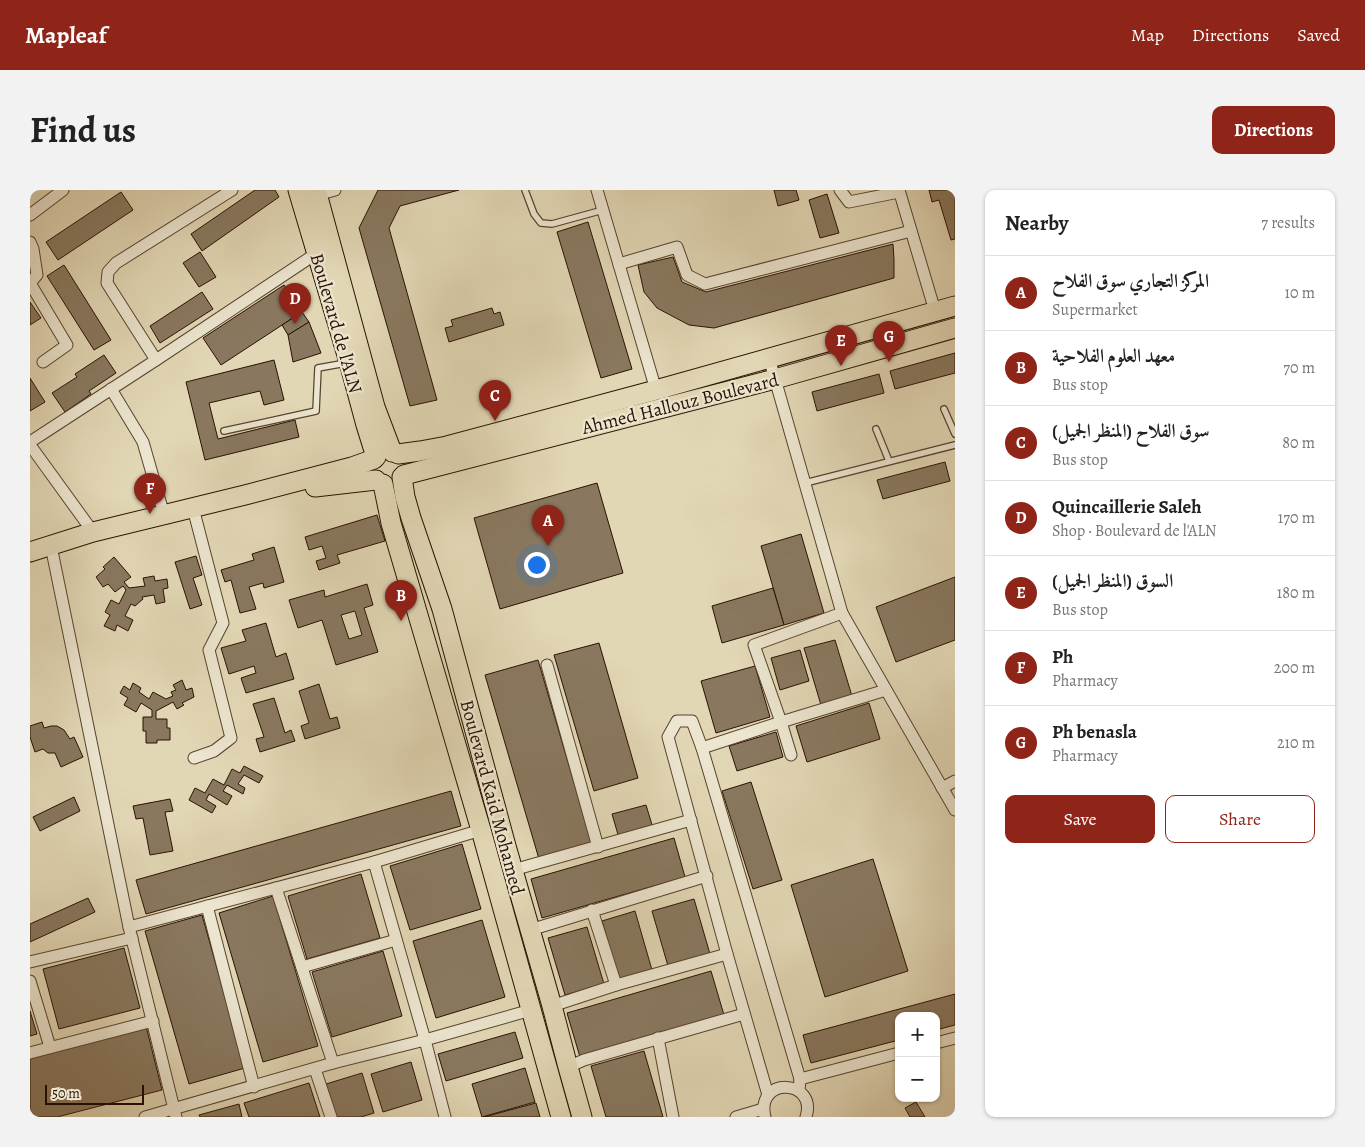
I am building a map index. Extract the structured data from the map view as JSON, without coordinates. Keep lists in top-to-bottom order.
{
  "streets": {
    "main road": ["Boulevard de l'ALN", "Ahmed Hallouz Boulevard", "Boulevard Kaid Mohamed"]
  },
  "crossings": [
    ["Boulevard de l'ALN", "Ahmed Hallouz Boulevard"],
    ["Boulevard de l'ALN", "Boulevard Kaid Mohamed"],
    ["Ahmed Hallouz Boulevard", "Boulevard Kaid Mohamed"]
  ],
  "scale_bar": "50 m",
  "page": {
    "header": "Mapleaf",
    "nav": ["Map", "Directions", "Saved"],
    "title": "Find us",
    "buttons": [
      "Directions",
      ["Save", "Share"]
    ],
    "heading": ["Nearby", "7 results"],
    "list": [
      {
        "mark": "A",
        "name": "المركز التجاري سوق الفلاح",
        "note": "Supermarket",
        "value": "10 m"
      },
      {
        "mark": "B",
        "name": "معهد العلوم الفلاحية",
        "note": "Bus stop",
        "value": "70 m"
      },
      {
        "mark": "C",
        "name": "سوق الفلاح (المنظر الجميل)",
        "note": "Bus stop",
        "value": "80 m"
      },
      {
        "mark": "D",
        "name": "Quincaillerie Saleh",
        "note": "Shop · Boulevard de l'ALN",
        "value": "170 m"
      },
      {
        "mark": "E",
        "name": "السوق (المنظر الجميل)",
        "note": "Bus stop",
        "value": "180 m"
      },
      {
        "mark": "F",
        "name": "Ph",
        "note": "Pharmacy",
        "value": "200 m"
      },
      {
        "mark": "G",
        "name": "Ph benasla",
        "note": "Pharmacy",
        "value": "210 m"
      }
    ],
    "pins": [
      "D",
      "G",
      "E",
      "C",
      "F",
      "A",
      "B"
    ],
    "map_buttons": ["+", "−"],
    "scale": "50 m"
  }
}
